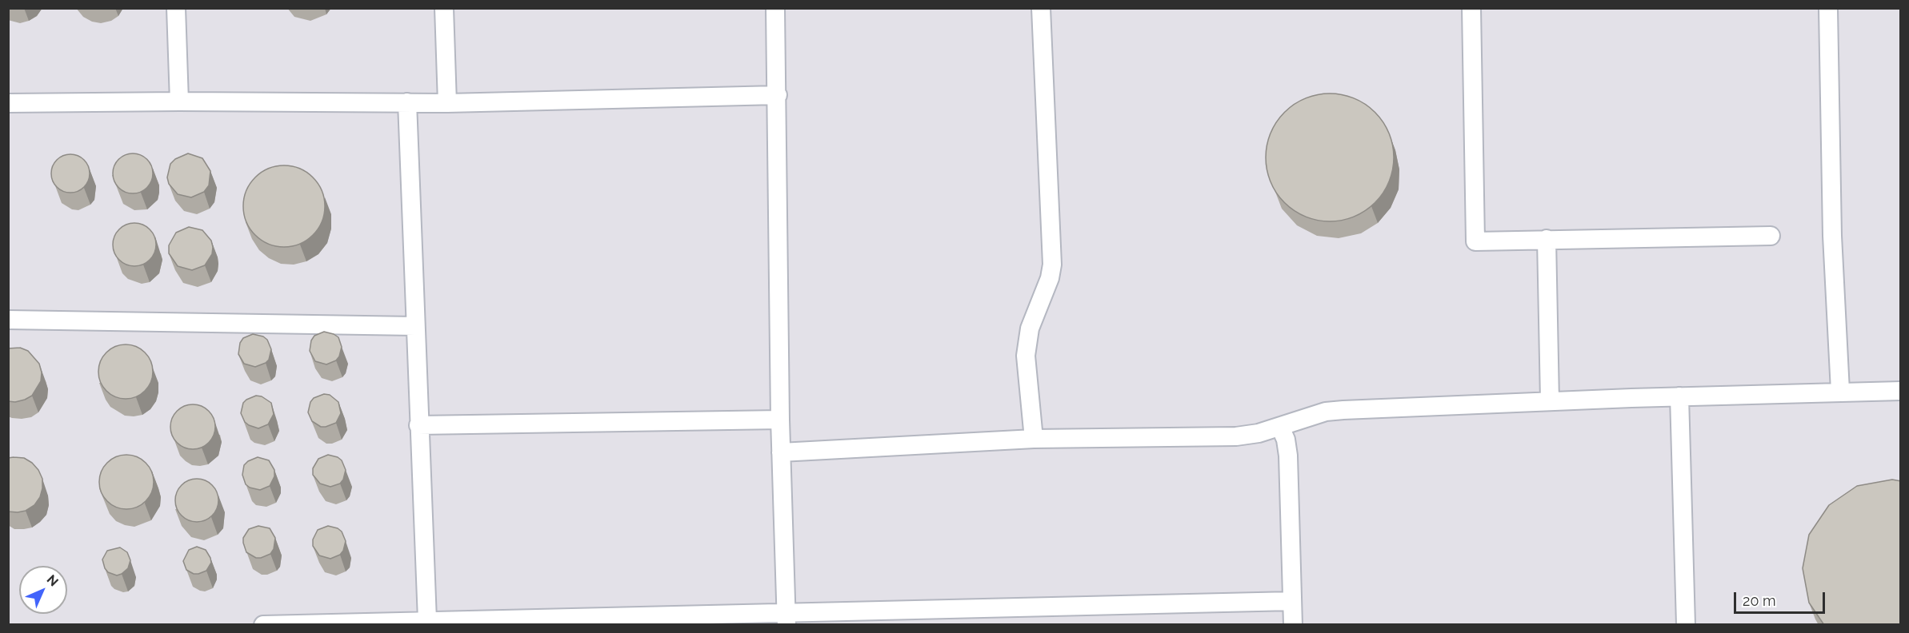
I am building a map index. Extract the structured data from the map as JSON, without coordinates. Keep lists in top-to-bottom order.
{
  "scale_bar": "20 m",
  "north": "top right"
}
